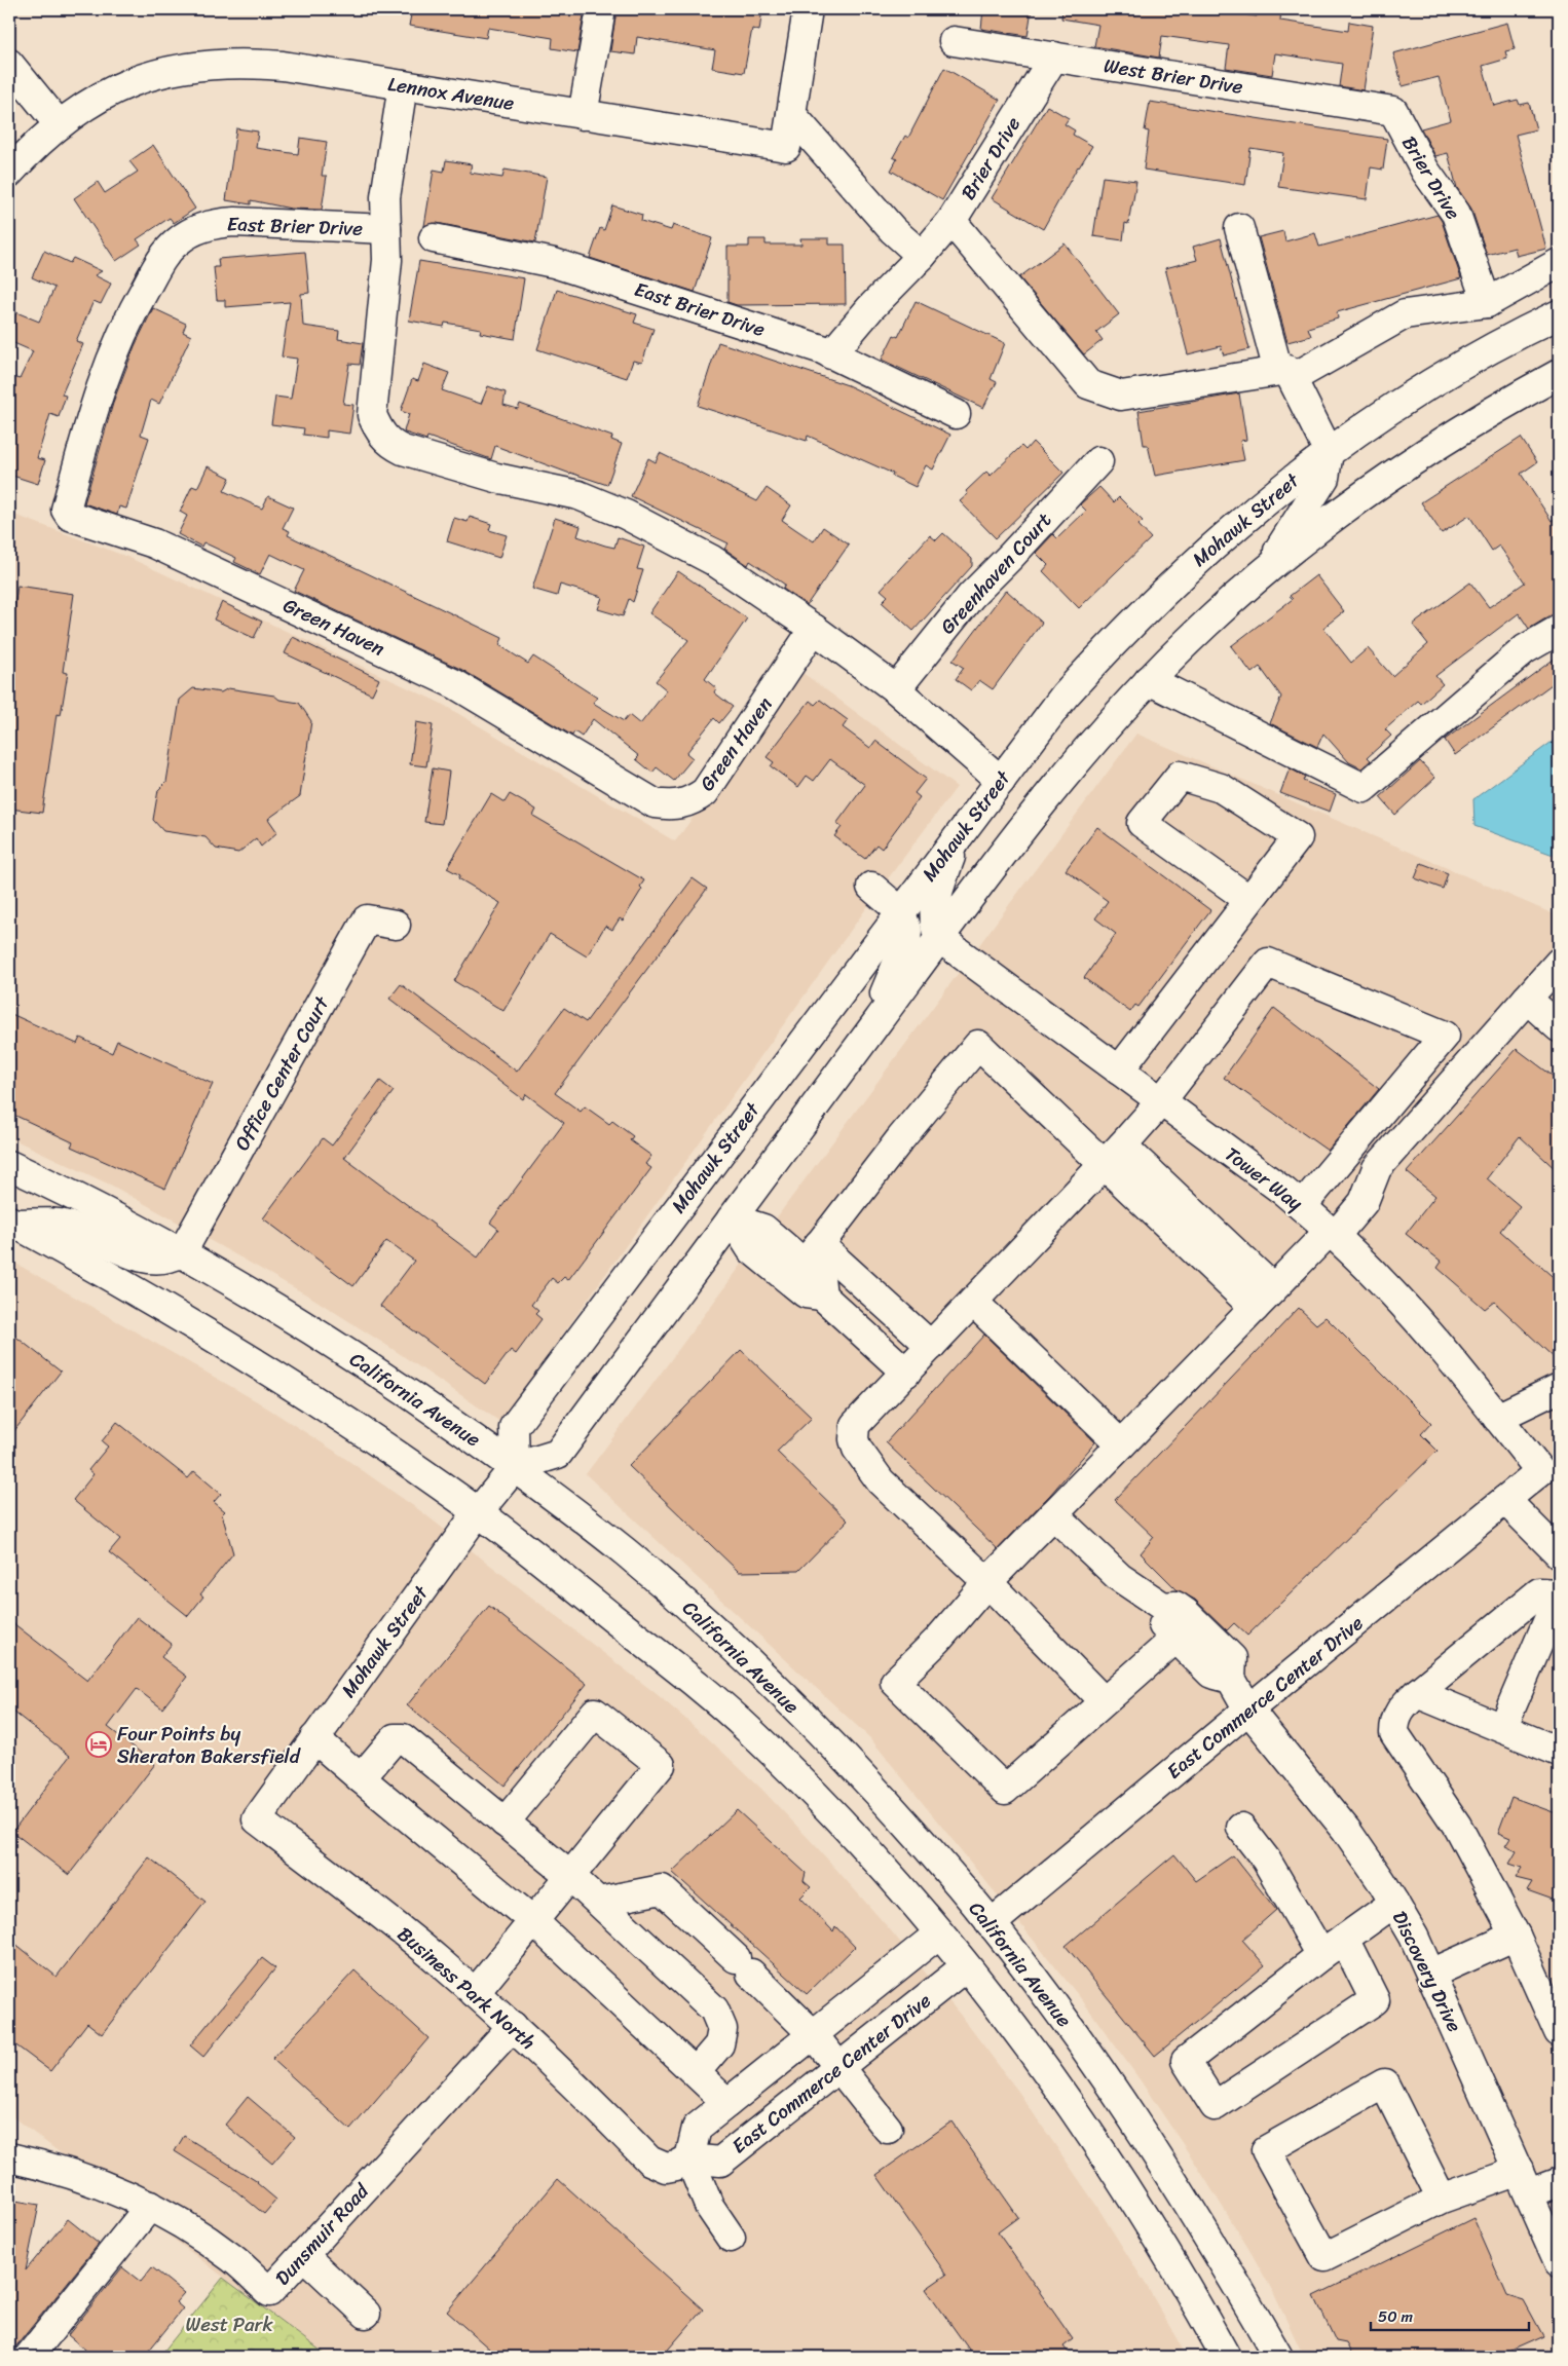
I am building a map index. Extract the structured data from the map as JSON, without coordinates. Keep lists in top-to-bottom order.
{
  "streets": {
    "street": [
      "West Brier Drive",
      "Lennox Avenue",
      "Brier Drive",
      "East Brier Drive",
      "Mohawk Street",
      "Greenhaven Court",
      "Green Haven",
      "Office Center Court",
      "Tower Way",
      "California Avenue",
      "East Commerce Center Drive",
      "Discovery Drive",
      "Business Park North",
      "Dunsmuir Road"
    ]
  },
  "crossings": [
    ["West Brier Drive", "Brier Drive"],
    ["Brier Drive", "East Brier Drive"],
    ["East Brier Drive", "Green Haven"],
    ["Mohawk Street", "California Avenue"],
    ["Mohawk Street", "Business Park North"],
    ["Office Center Court", "California Avenue"],
    ["Tower Way", "East Commerce Center Drive"],
    ["California Avenue", "East Commerce Center Drive"],
    ["East Commerce Center Drive", "Discovery Drive"],
    ["East Commerce Center Drive", "Business Park North"],
    ["Business Park North", "Dunsmuir Road"]
  ],
  "parks": ["West Park"],
  "places": {
    "hotel": ["Four Points by Sheraton Bakersfield"]
  },
  "scale_bar": "50 m"
}
